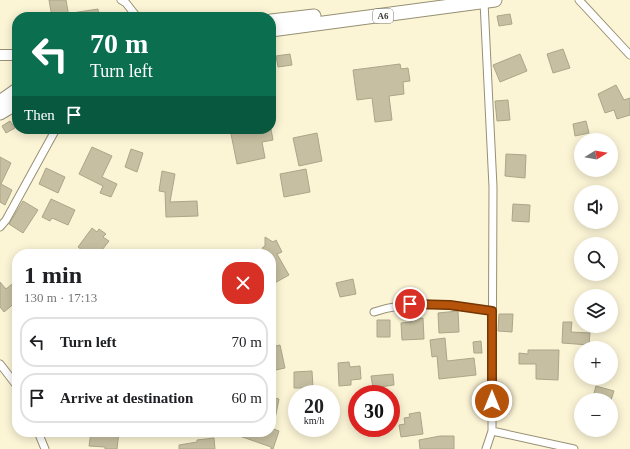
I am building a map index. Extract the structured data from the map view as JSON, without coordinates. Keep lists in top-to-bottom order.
{
  "streets": {
    "highway": ["A6"]
  },
  "north": "right",
  "page": {
    "turn": ["70 m", "Turn left"],
    "then": "Then",
    "map_buttons": ["+", "−"],
    "heading": ["1 min", "130 m · 17:13"],
    "list": [
      {
        "name": "Turn left",
        "value": "70 m"
      },
      {
        "name": "Arrive at destination",
        "value": "60 m"
      }
    ],
    "speed": "20 km/h",
    "limit": "30"
  }
}
